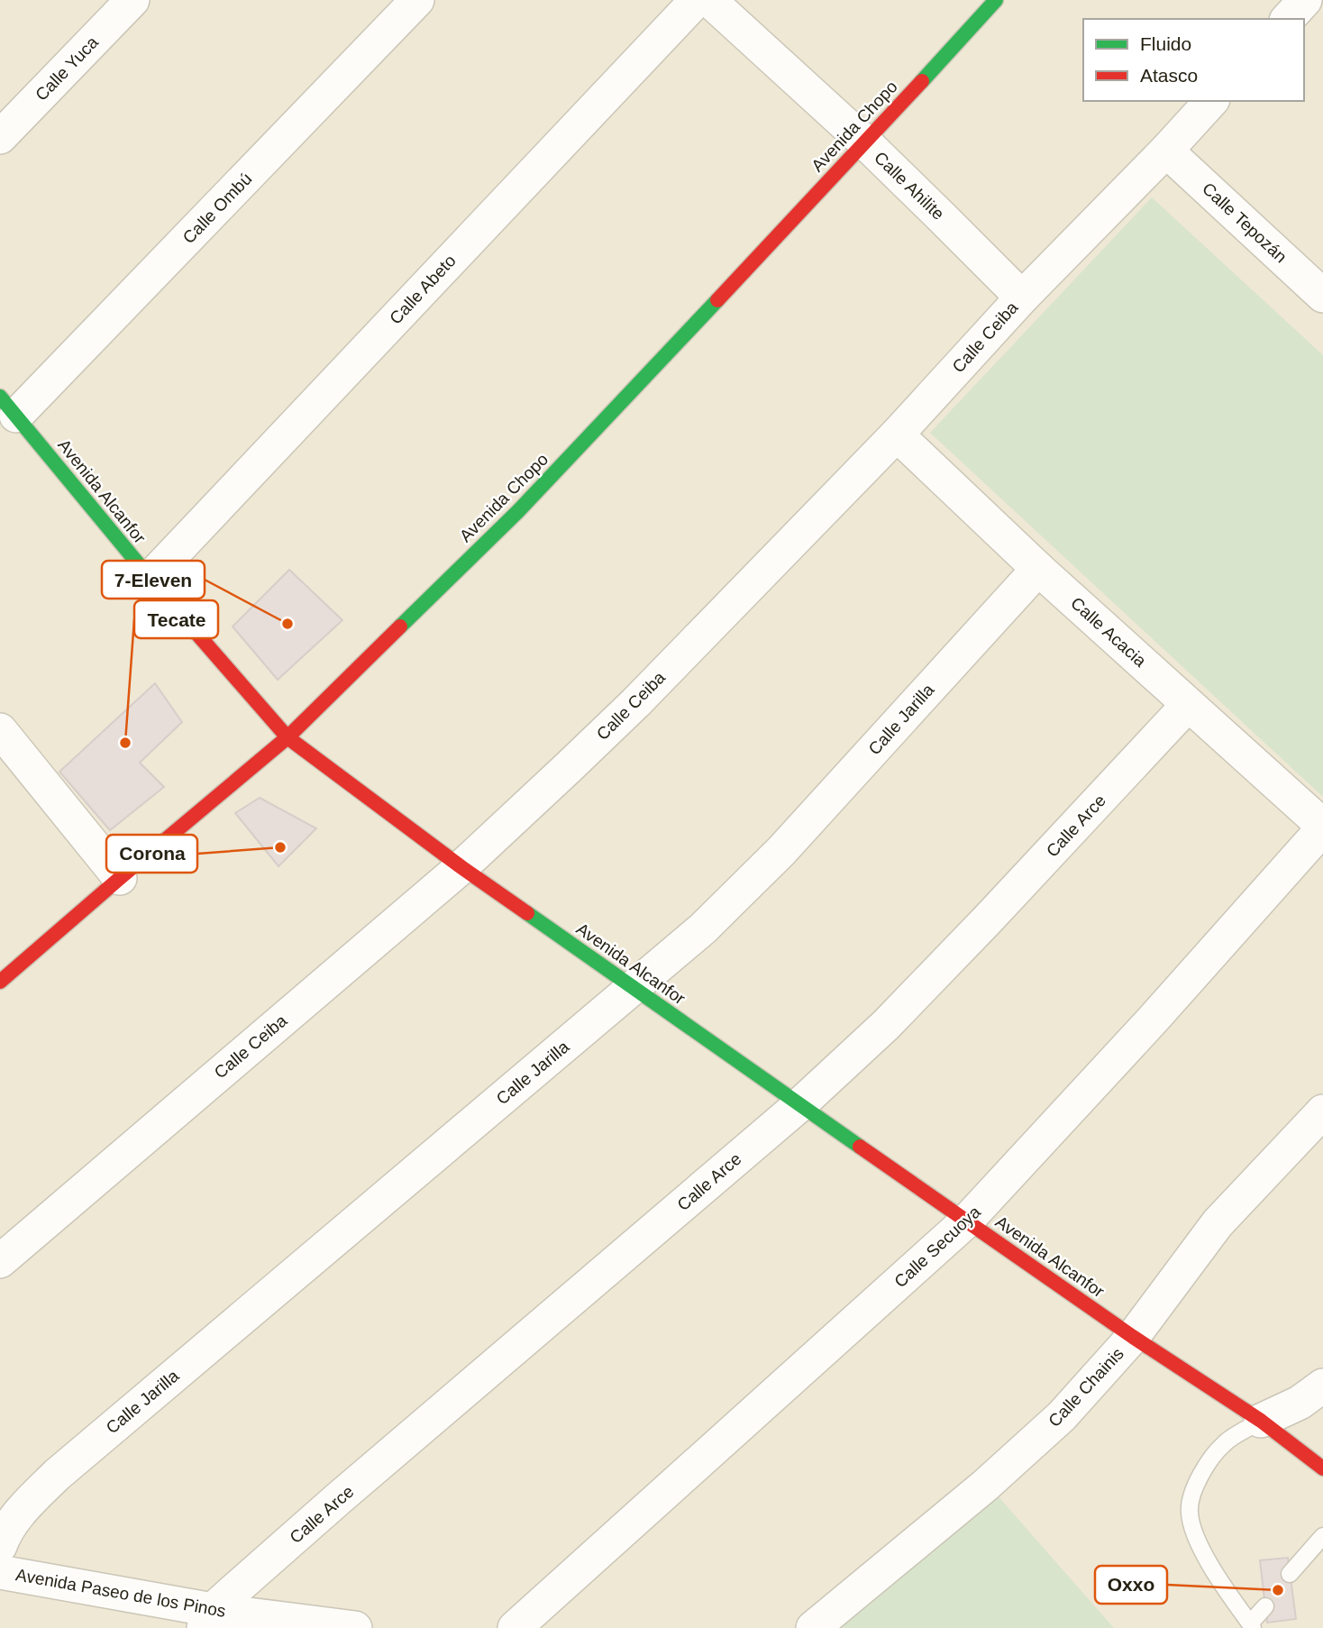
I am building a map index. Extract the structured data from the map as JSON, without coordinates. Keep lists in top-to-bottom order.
{
  "streets": {
    "street": [
      "Calle Yuca",
      "Avenida Chopo",
      "Calle Ahilite",
      "Calle Ombú",
      "Calle Tepozán",
      "Calle Abeto",
      "Calle Ceiba",
      "Avenida Alcanfor",
      "Calle Acacia",
      "Calle Jarilla",
      "Calle Arce",
      "Calle Secuoya",
      "Calle Chainis",
      "Avenida Paseo de los Pinos"
    ]
  },
  "crossings": [
    ["Avenida Chopo", "Calle Ahilite"],
    ["Avenida Chopo", "Avenida Alcanfor"],
    ["Calle Ahilite", "Calle Ceiba"],
    ["Calle Ombú", "Avenida Alcanfor"],
    ["Calle Tepozán", "Calle Ceiba"],
    ["Calle Abeto", "Avenida Alcanfor"],
    ["Calle Ceiba", "Avenida Alcanfor"],
    ["Calle Ceiba", "Calle Acacia"],
    ["Avenida Alcanfor", "Calle Jarilla"],
    ["Avenida Alcanfor", "Calle Arce"],
    ["Avenida Alcanfor", "Calle Secuoya"],
    ["Avenida Alcanfor", "Calle Chainis"],
    ["Calle Acacia", "Calle Jarilla"],
    ["Calle Acacia", "Calle Arce"],
    ["Calle Acacia", "Calle Secuoya"],
    ["Calle Arce", "Avenida Paseo de los Pinos"]
  ],
  "places": [
    "7-Eleven",
    "Tecate",
    "Corona",
    "Oxxo"
  ],
  "legend": ["Fluido", "Atasco"]
}
